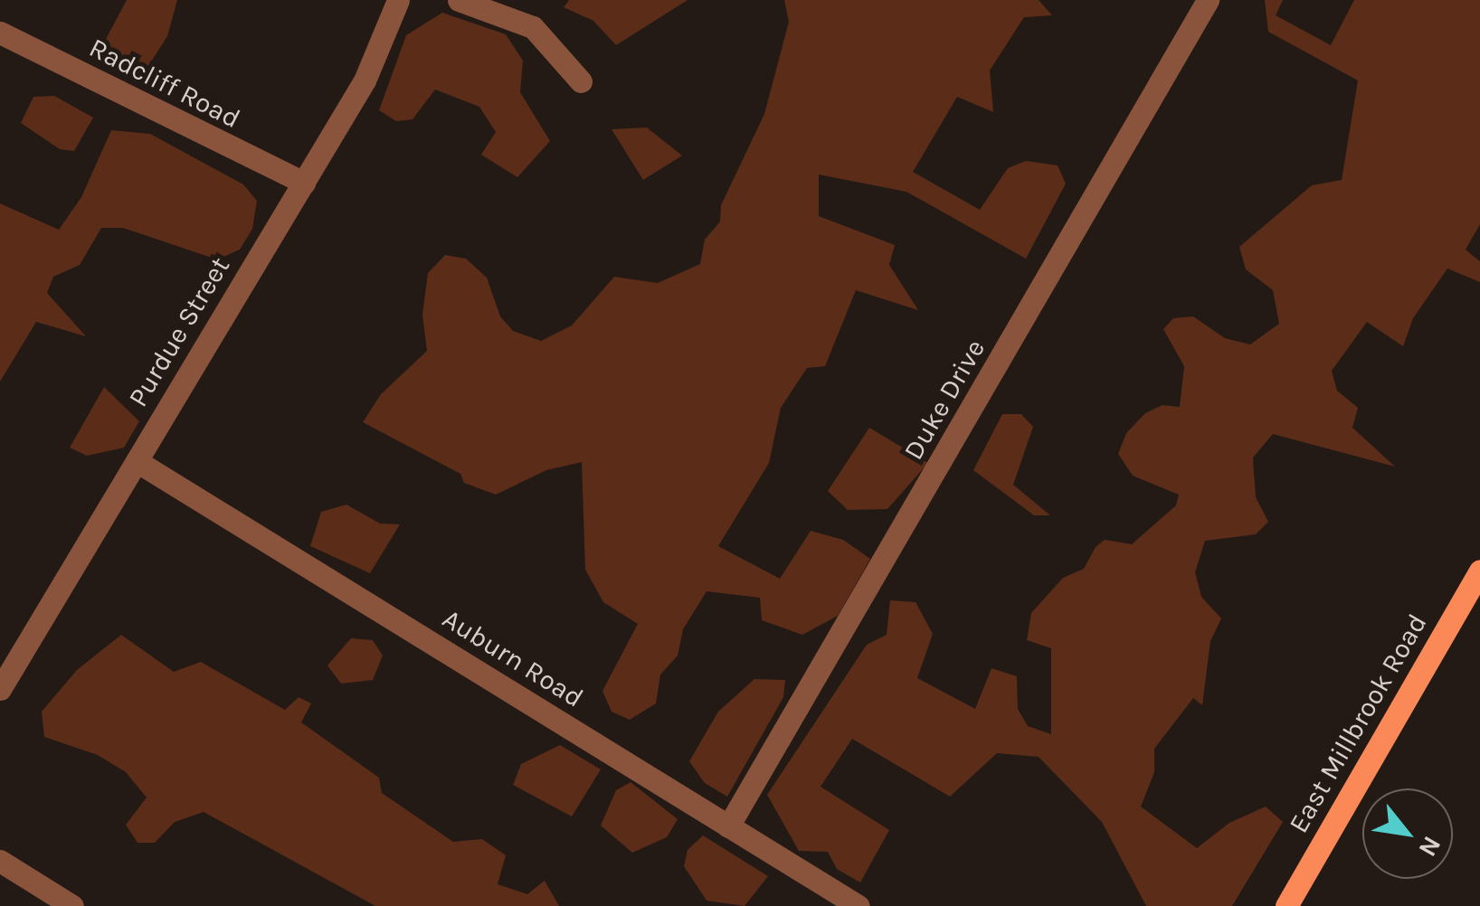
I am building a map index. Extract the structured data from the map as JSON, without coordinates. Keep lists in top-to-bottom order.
{
  "streets": {
    "main road": ["East Millbrook Road"],
    "street": [
      "Radcliff Road",
      "Purdue Street",
      "Duke Drive",
      "Auburn Road"
    ]
  },
  "crossings": [
    ["Radcliff Road", "Purdue Street"],
    ["Purdue Street", "Auburn Road"],
    ["Duke Drive", "Auburn Road"]
  ],
  "north": "bottom right"
}
